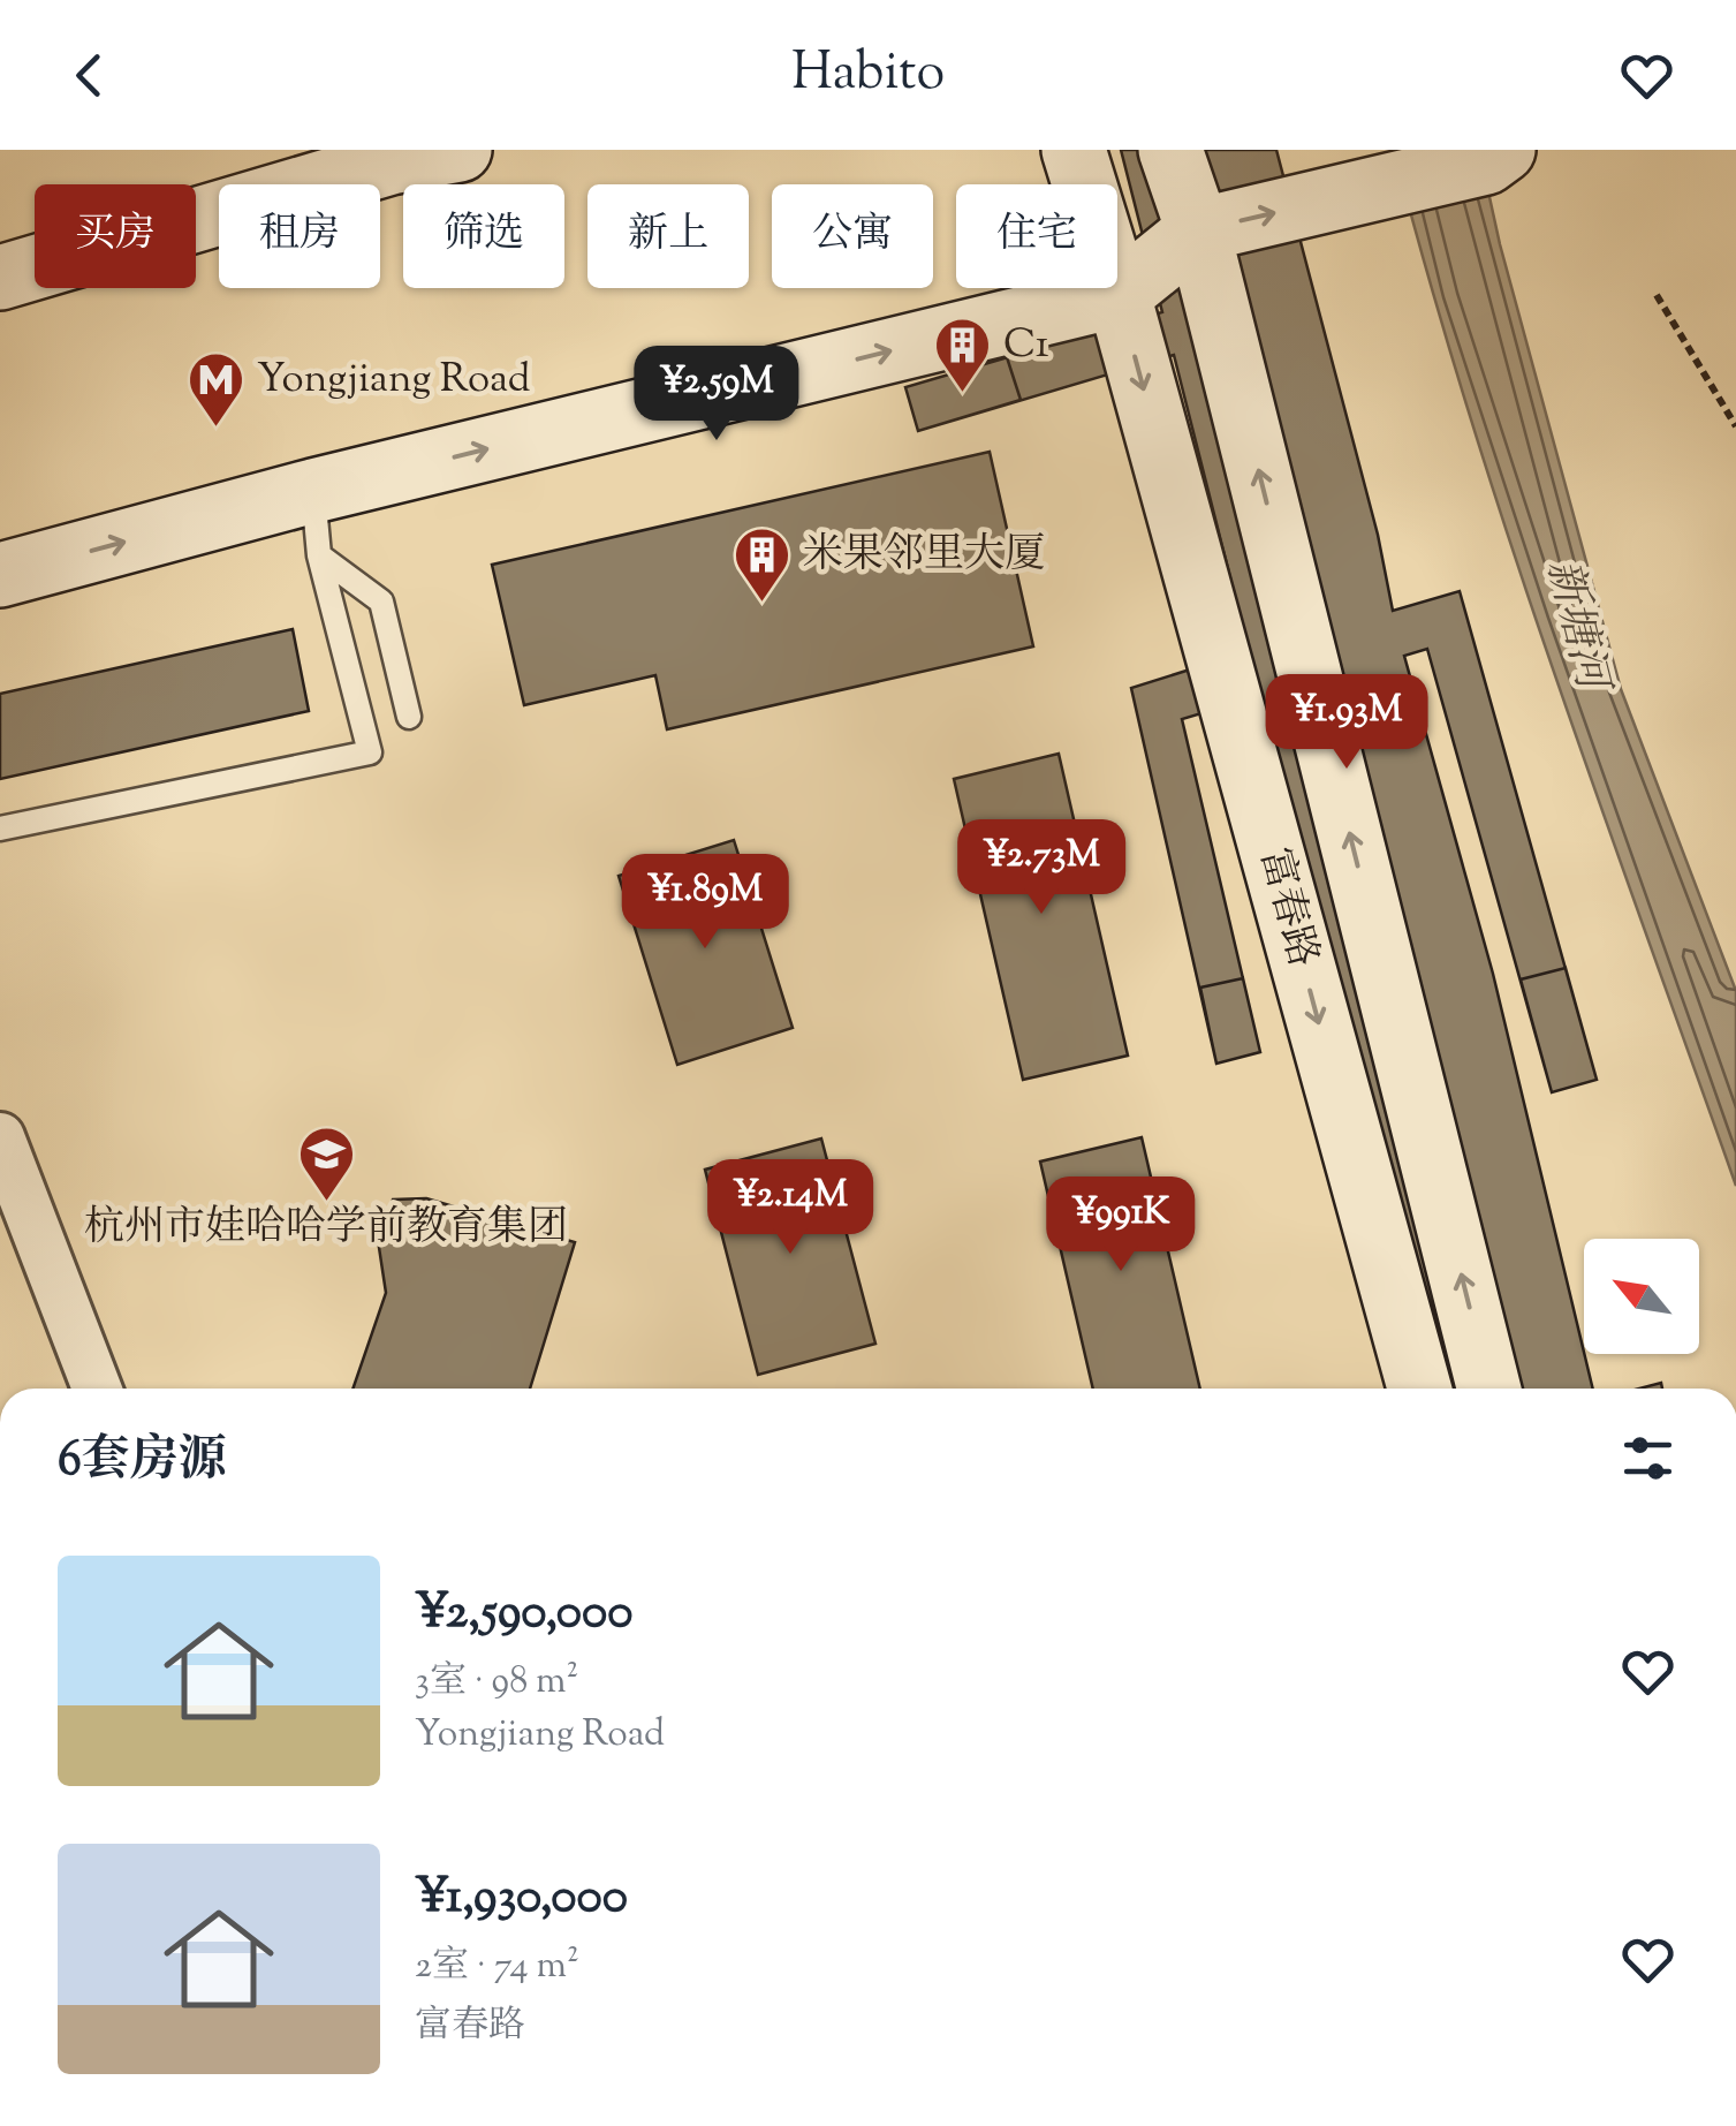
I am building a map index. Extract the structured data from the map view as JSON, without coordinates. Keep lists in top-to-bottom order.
{
  "streets": {
    "street": ["富春路"]
  },
  "water": ["新塘河"],
  "places": {
    "building": ["C1", "米果邻里大厦"],
    "metro station": ["Yongjiang Road"],
    "school or university": ["杭州市娃哈哈学前教育集团"]
  },
  "north": "top left",
  "page": {
    "header": "Habito",
    "chip": [
      "买房",
      "租房",
      "筛选",
      "新上",
      "公寓",
      "住宅"
    ],
    "price": [
      "¥2.59M",
      "¥1.93M",
      "¥2.73M",
      "¥1.89M",
      "¥2.14M",
      "¥991K"
    ],
    "heading": "6套房源",
    "list": [
      {
        "name": "¥2,590,000",
        "note": "3室 · 98 m² · Yongjiang Road"
      },
      {
        "name": "¥1,930,000",
        "note": "2室 · 74 m² · 富春路"
      }
    ]
  }
}
